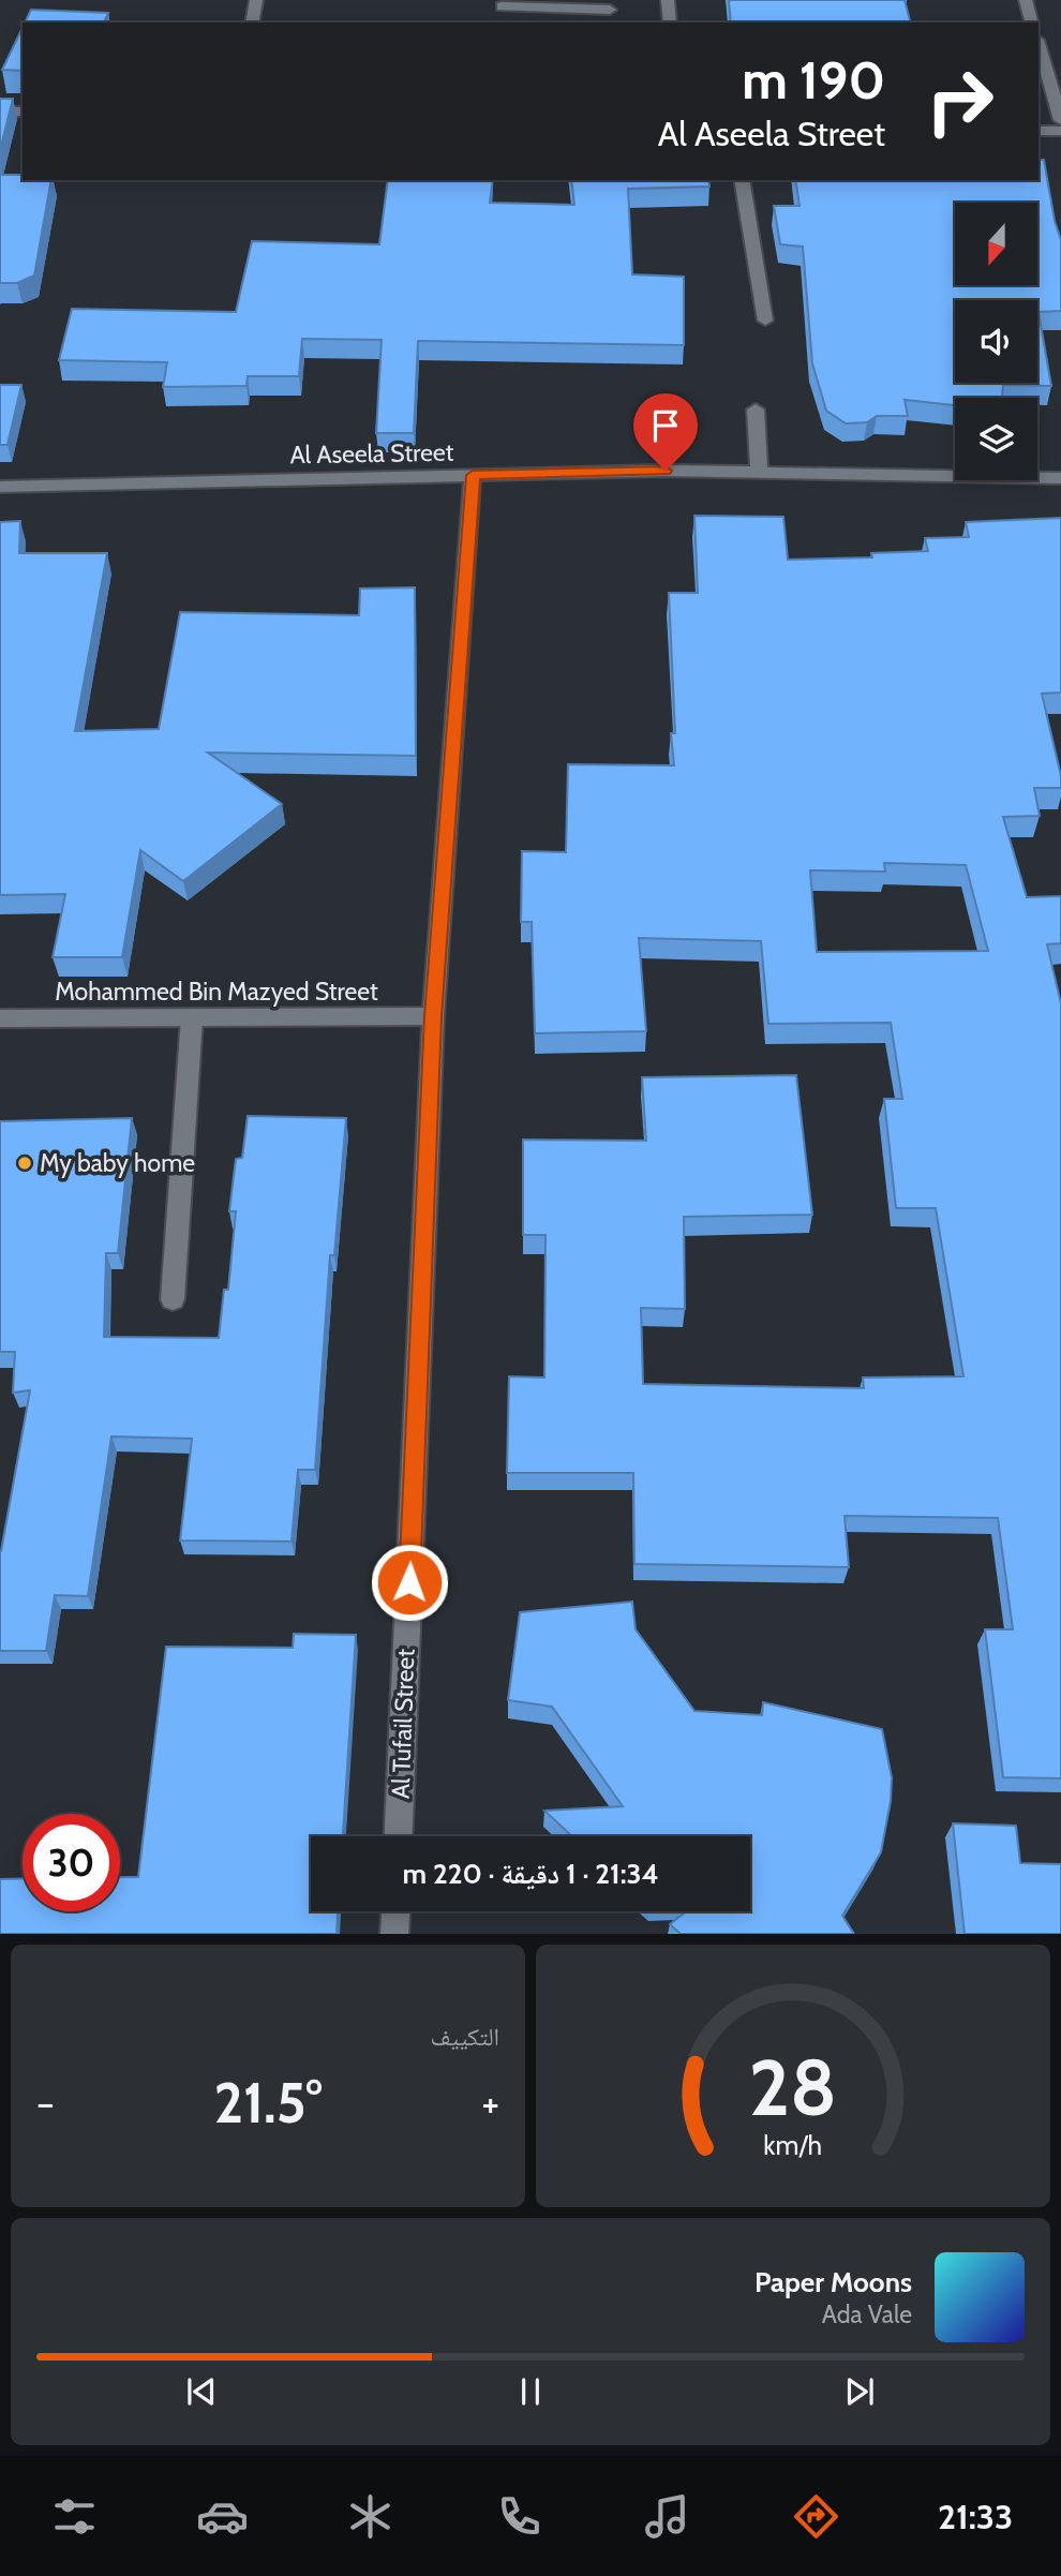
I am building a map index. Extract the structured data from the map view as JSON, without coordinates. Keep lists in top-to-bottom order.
{
  "streets": {
    "street": ["Al Aseela Street", "Mohammed Bin Mazyed Street", "Al Tufail Street"]
  },
  "crossings": [
    ["Al Aseela Street", "Al Tufail Street"],
    ["Mohammed Bin Mazyed Street", "Al Tufail Street"]
  ],
  "places": ["My baby home"],
  "north": "bottom",
  "page": {
    "turn": ["190 m", "Al Aseela Street"],
    "limit": "30",
    "trip": "21:34 · 1 دقيقة · 220 m",
    "tile": "التكييف",
    "heat": ["−", "21.5°", "+"],
    "song": ["Paper Moons", "Ada Vale"],
    "tabs": "21:33",
    "gauge": ["28", "km/h"]
  }
}
